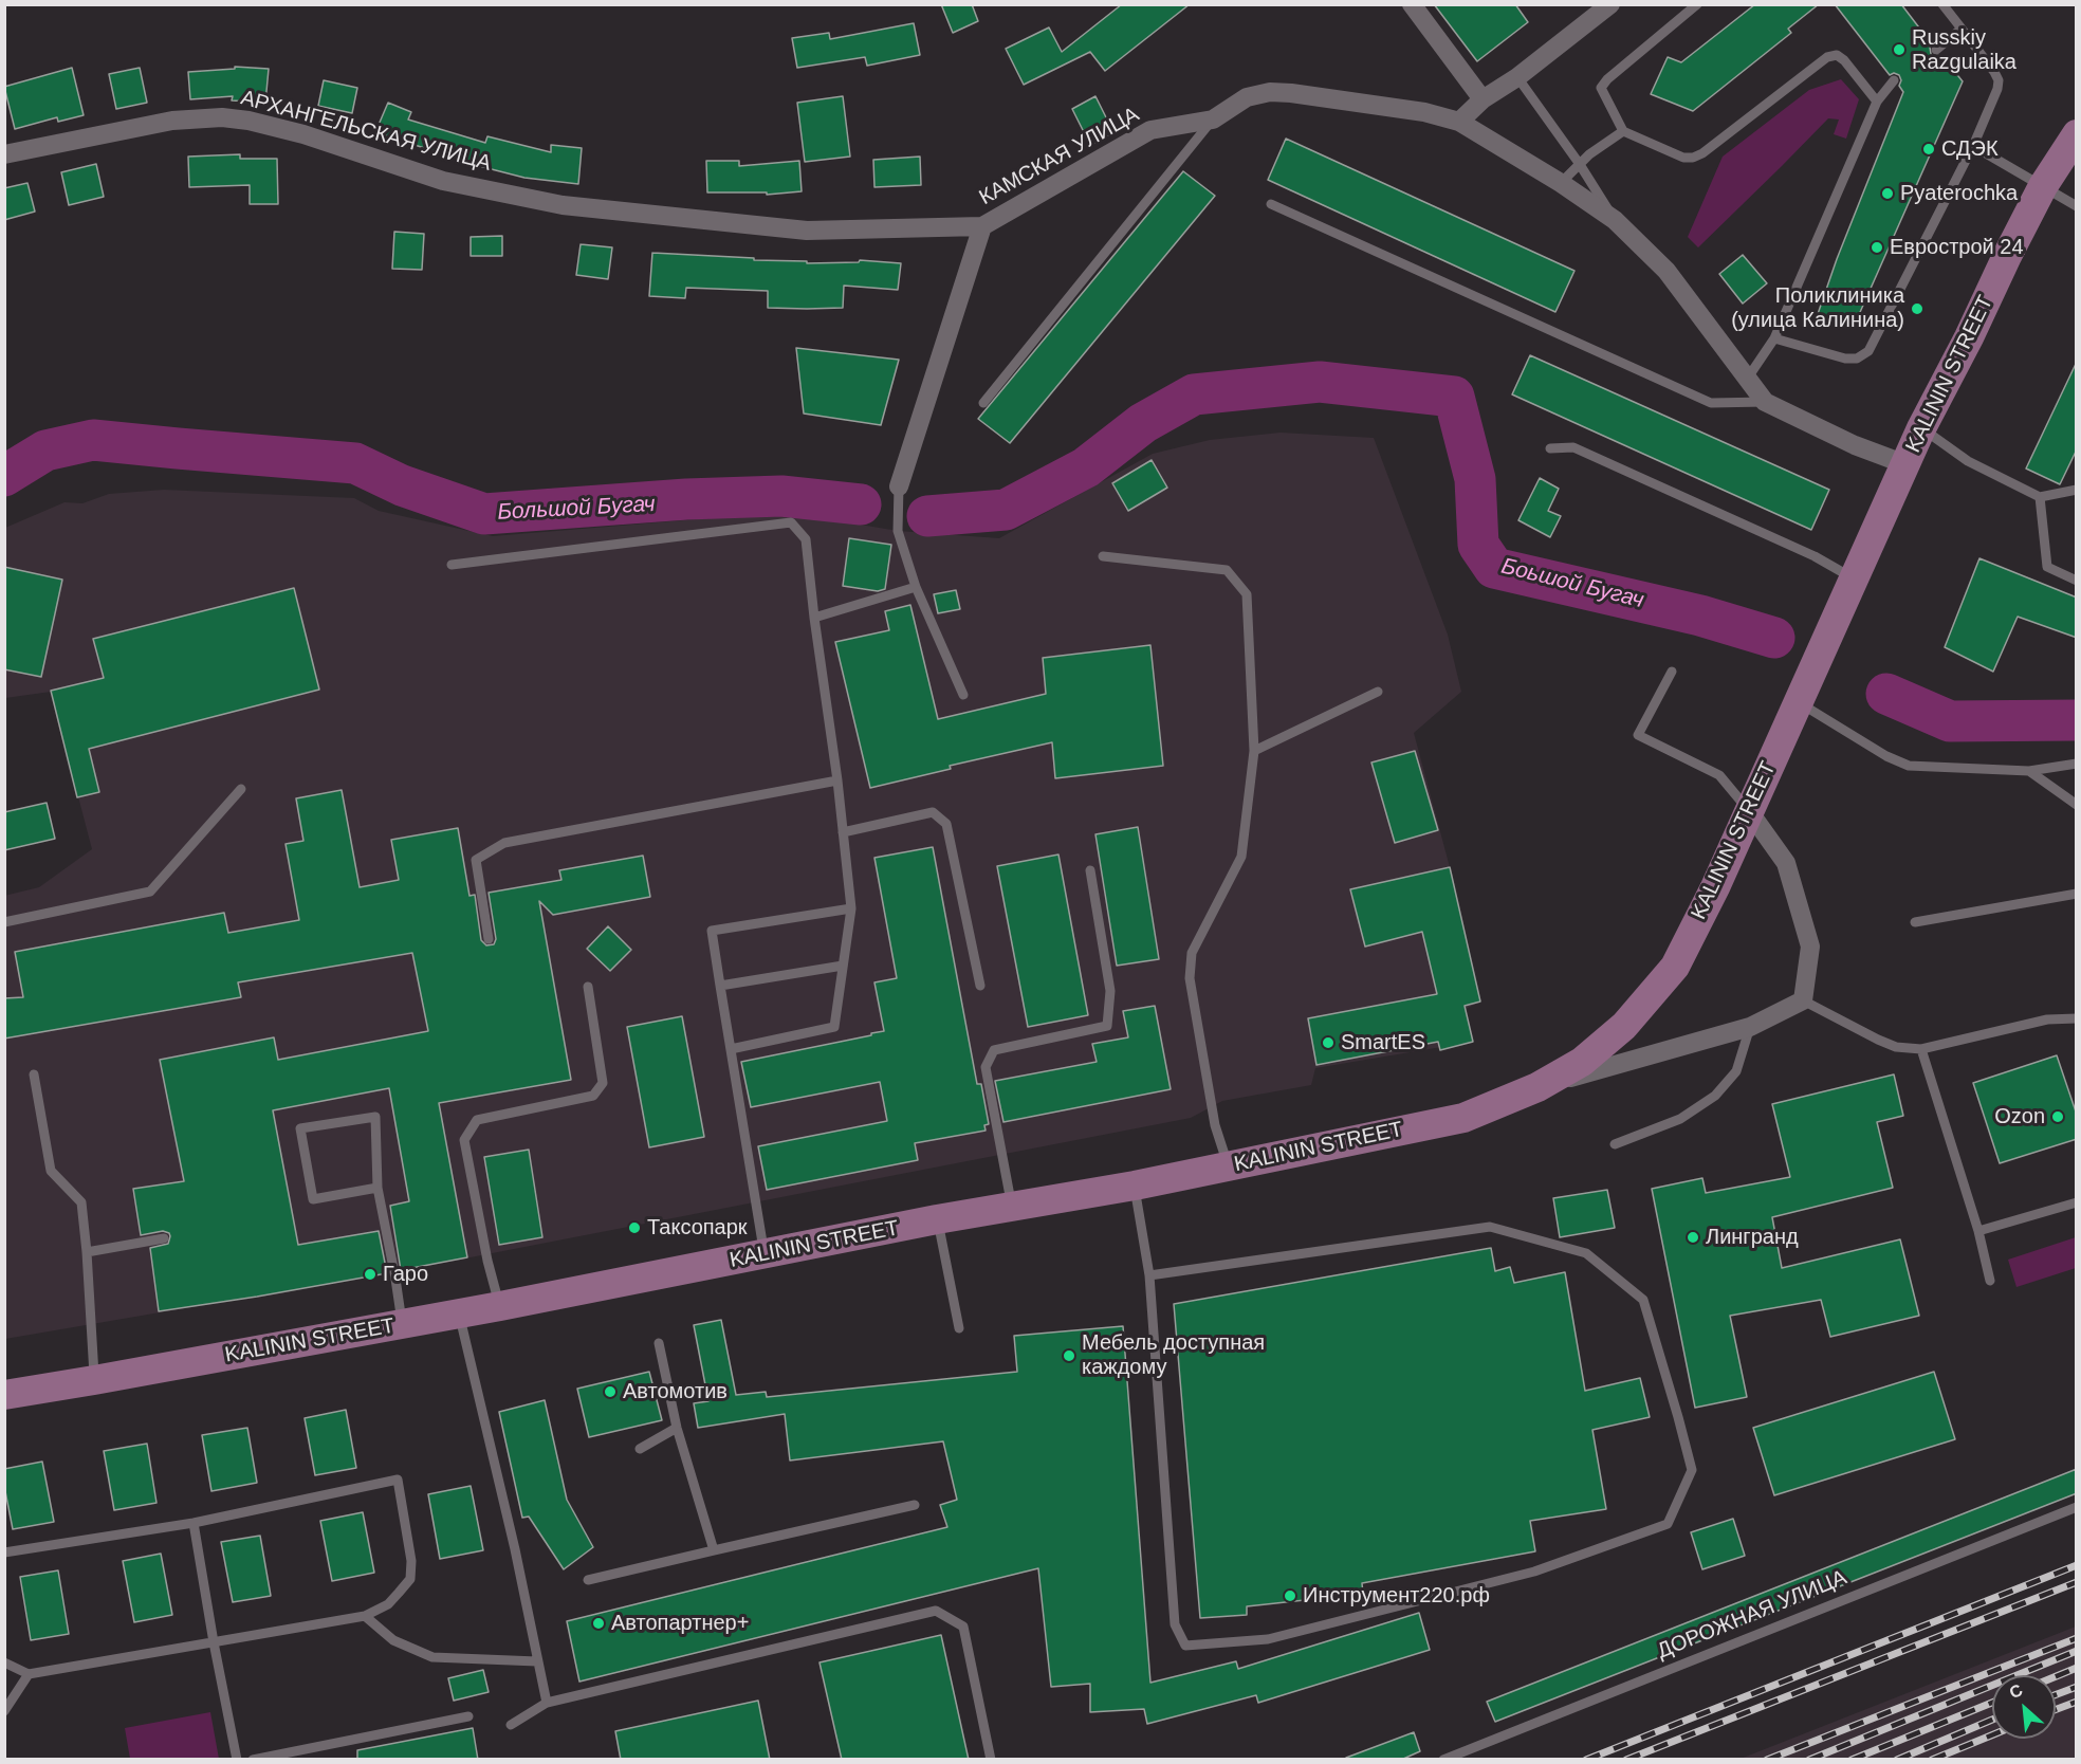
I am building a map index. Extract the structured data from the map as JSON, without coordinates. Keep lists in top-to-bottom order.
{
  "streets": {
    "main road": ["KALININ STREET"],
    "street": ["АРХАНГЕЛЬСКАЯ УЛИЦА", "КАМСКАЯ УЛИЦА"],
    "lane": ["ДОРОЖНАЯ УЛИЦА"]
  },
  "crossings": [
    ["АРХАНГЕЛЬСКАЯ УЛИЦА", "КАМСКАЯ УЛИЦА"],
    ["КАМСКАЯ УЛИЦА", "KALININ STREET"]
  ],
  "water": ["Большой Бугач", "Боьшой Бугач"],
  "places": [
    "Russkiy Razgulaika",
    "СДЭК",
    "Pyaterochka",
    "Еврострой 24",
    "Поликлиника (улица Калинина)",
    "SmartES",
    "Ozon",
    "Таксопарк",
    "Лингранд",
    "Гаро",
    "Мебель доступная каждому",
    "Автомотив",
    "Инструмент220.рф",
    "Автопартнер+"
  ],
  "north": "top left"
}
